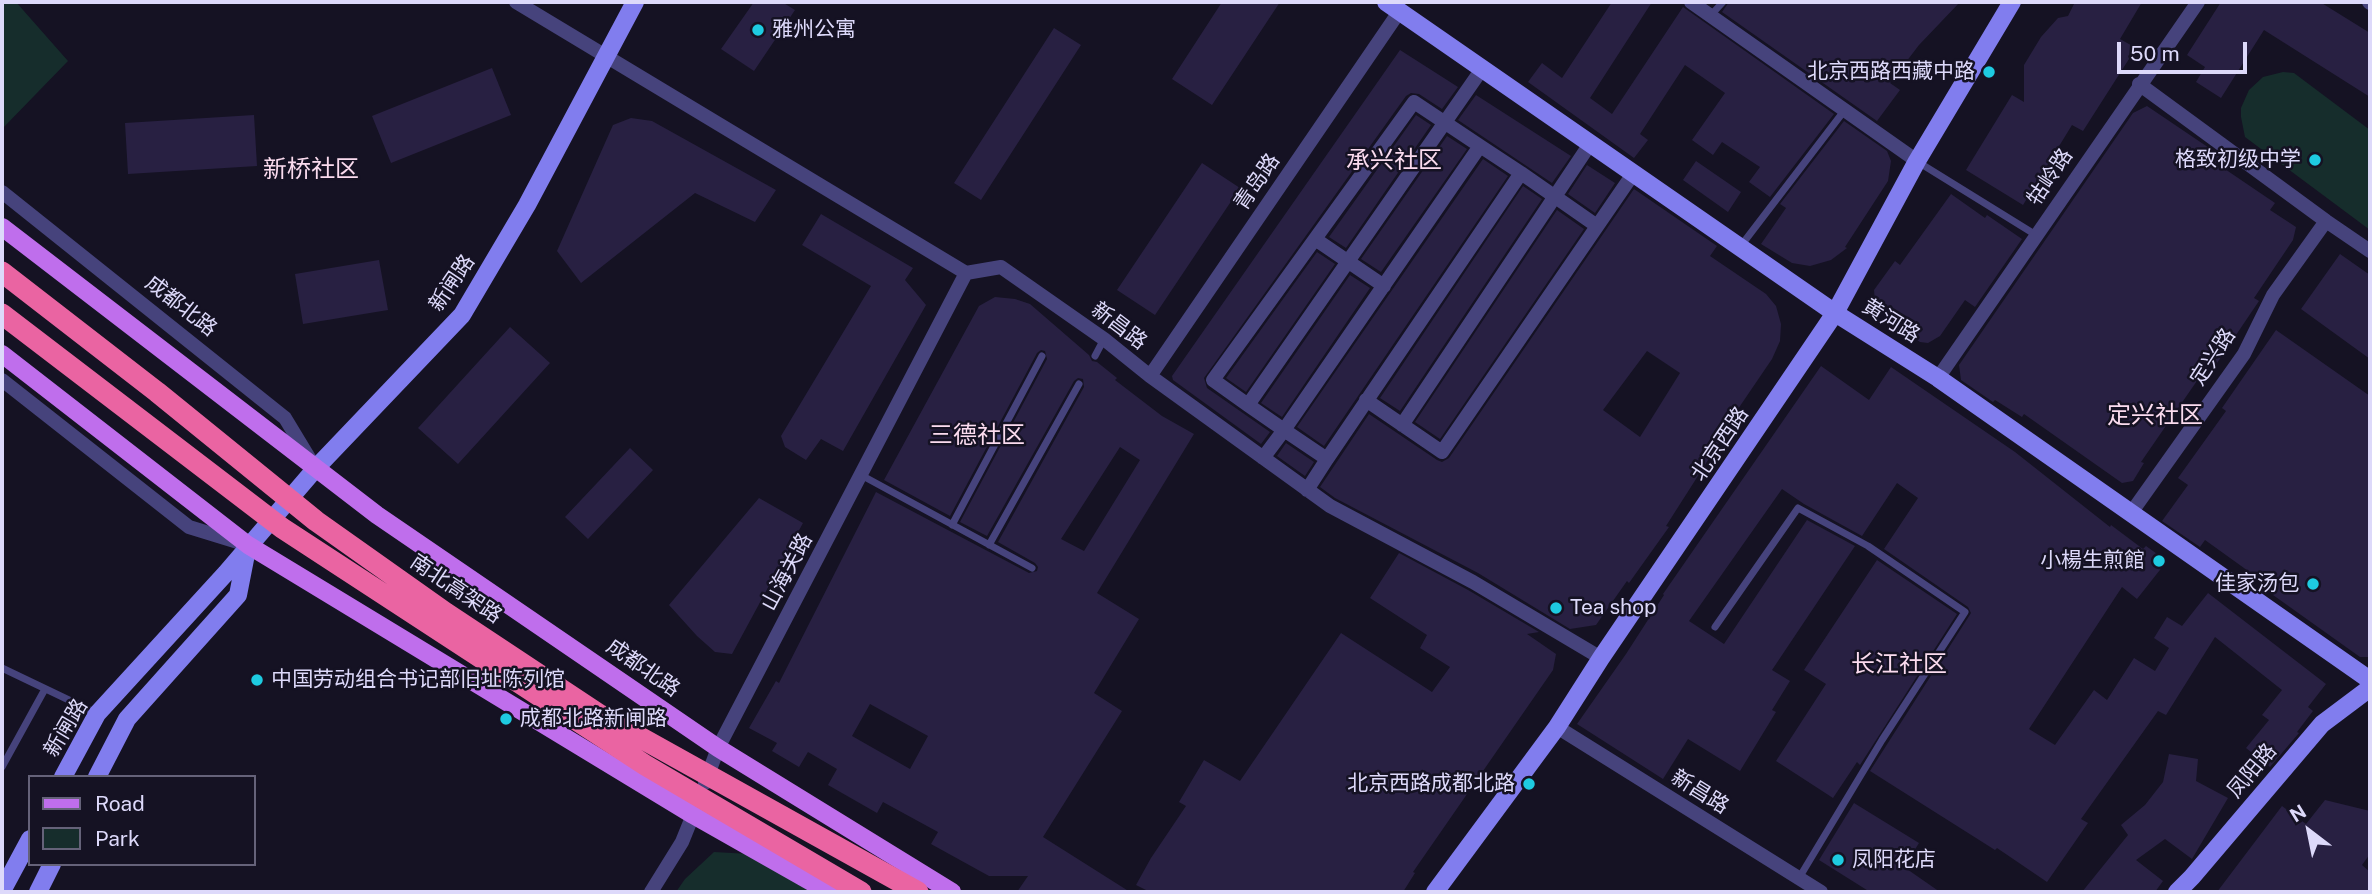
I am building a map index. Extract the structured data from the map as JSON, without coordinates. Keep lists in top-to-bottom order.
{
  "streets": {
    "highway": ["南北高架路"],
    "main road": [
      "新闸路",
      "成都北路",
      "黄河路",
      "北京西路",
      "凤阳路"
    ],
    "street": [
      "牯岭路",
      "青岛路",
      "新昌路",
      "定兴路",
      "山海关路"
    ]
  },
  "crossings": [
    ["牯岭路", "黄河路"],
    ["青岛路", "黄河路"],
    ["青岛路", "新昌路"],
    ["新闸路", "成都北路"],
    ["成都北路", "山海关路"],
    ["黄河路", "定兴路"],
    ["黄河路", "北京西路"],
    ["新昌路", "北京西路"],
    ["新昌路", "山海关路"]
  ],
  "districts": [
    "承兴社区",
    "新桥社区",
    "定兴社区",
    "三德社区",
    "长江社区"
  ],
  "places": [
    "雅州公寓",
    "北京西路西藏中路",
    "格致初级中学",
    "小楊生煎館",
    "佳家汤包",
    "Tea shop",
    "中国劳动组合书记部旧址陈列馆",
    "成都北路新闸路",
    "北京西路成都北路",
    "凤阳花店"
  ],
  "legend": ["Road", "Park"],
  "scale_bar": "50 m",
  "north": "top left"
}
